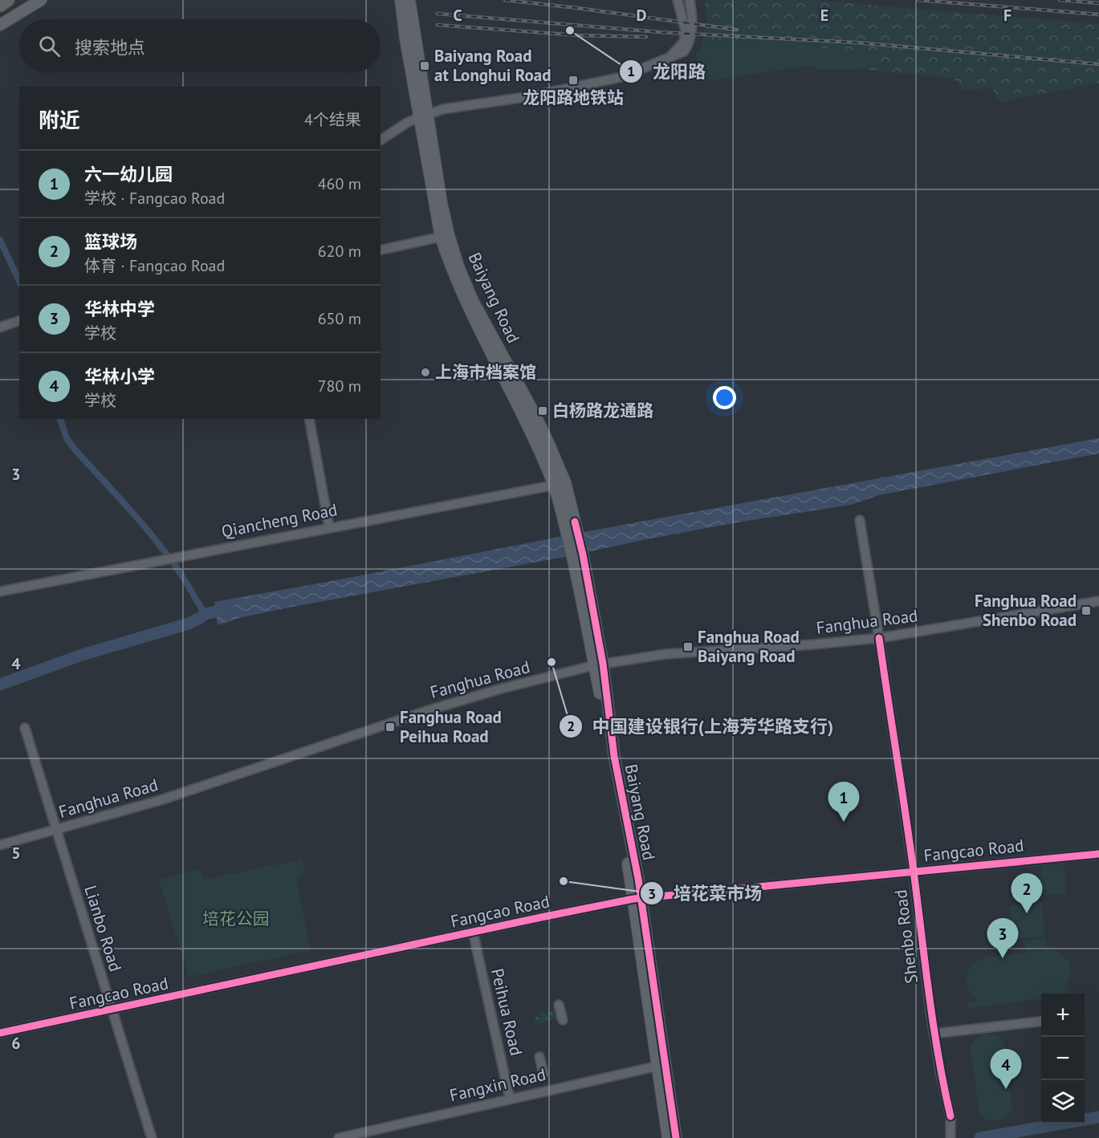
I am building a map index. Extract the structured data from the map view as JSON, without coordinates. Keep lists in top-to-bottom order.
{
  "streets": {
    "main road": ["Baiyang Road"],
    "street": [
      "Qiancheng Road",
      "Fanghua Road",
      "Fangcao Road",
      "Lianbo Road",
      "Shenbo Road",
      "Peihua Road",
      "Fangxin Road"
    ]
  },
  "crossings": [
    ["Baiyang Road", "Qiancheng Road"],
    ["Baiyang Road", "Fanghua Road"],
    ["Baiyang Road", "Fangcao Road"],
    ["Baiyang Road", "Fangxin Road"],
    ["Fanghua Road", "Lianbo Road"],
    ["Fanghua Road", "Shenbo Road"],
    ["Fangcao Road", "Lianbo Road"],
    ["Fangcao Road", "Shenbo Road"],
    ["Fangcao Road", "Peihua Road"],
    ["Peihua Road", "Fangxin Road"]
  ],
  "parks": ["培花公园"],
  "places": {
    "other": [
      "龙阳路",
      "上海市档案馆",
      "中国建设银行(上海芳华路支行)",
      "培花菜市场"
    ],
    "transit": [
      "Baiyang Road at Longhui Road",
      "龙阳路地铁站",
      "白杨路龙通路",
      "Fanghua Road Shenbo Road",
      "Fanghua Road Baiyang Road",
      "Fanghua Road Peihua Road"
    ]
  },
  "page": {
    "search": "搜索地点",
    "heading": ["附近", "4个结果"],
    "list": [
      {
        "mark": "1",
        "name": "六一幼儿园",
        "note": "学校 · Fangcao Road",
        "value": "460 m"
      },
      {
        "mark": "2",
        "name": "篮球场",
        "note": "体育 · Fangcao Road",
        "value": "620 m"
      },
      {
        "mark": "3",
        "name": "华林中学",
        "note": "学校",
        "value": "650 m"
      },
      {
        "mark": "4",
        "name": "华林小学",
        "note": "学校",
        "value": "780 m"
      }
    ],
    "pins": [
      "1",
      "2",
      "3",
      "4"
    ],
    "map_buttons": ["+", "−"]
  },
  "grid": {
    "columns": [
      "C",
      "D",
      "E",
      "F"
    ],
    "rows": [
      "3",
      "4",
      "5",
      "6"
    ]
  }
}
